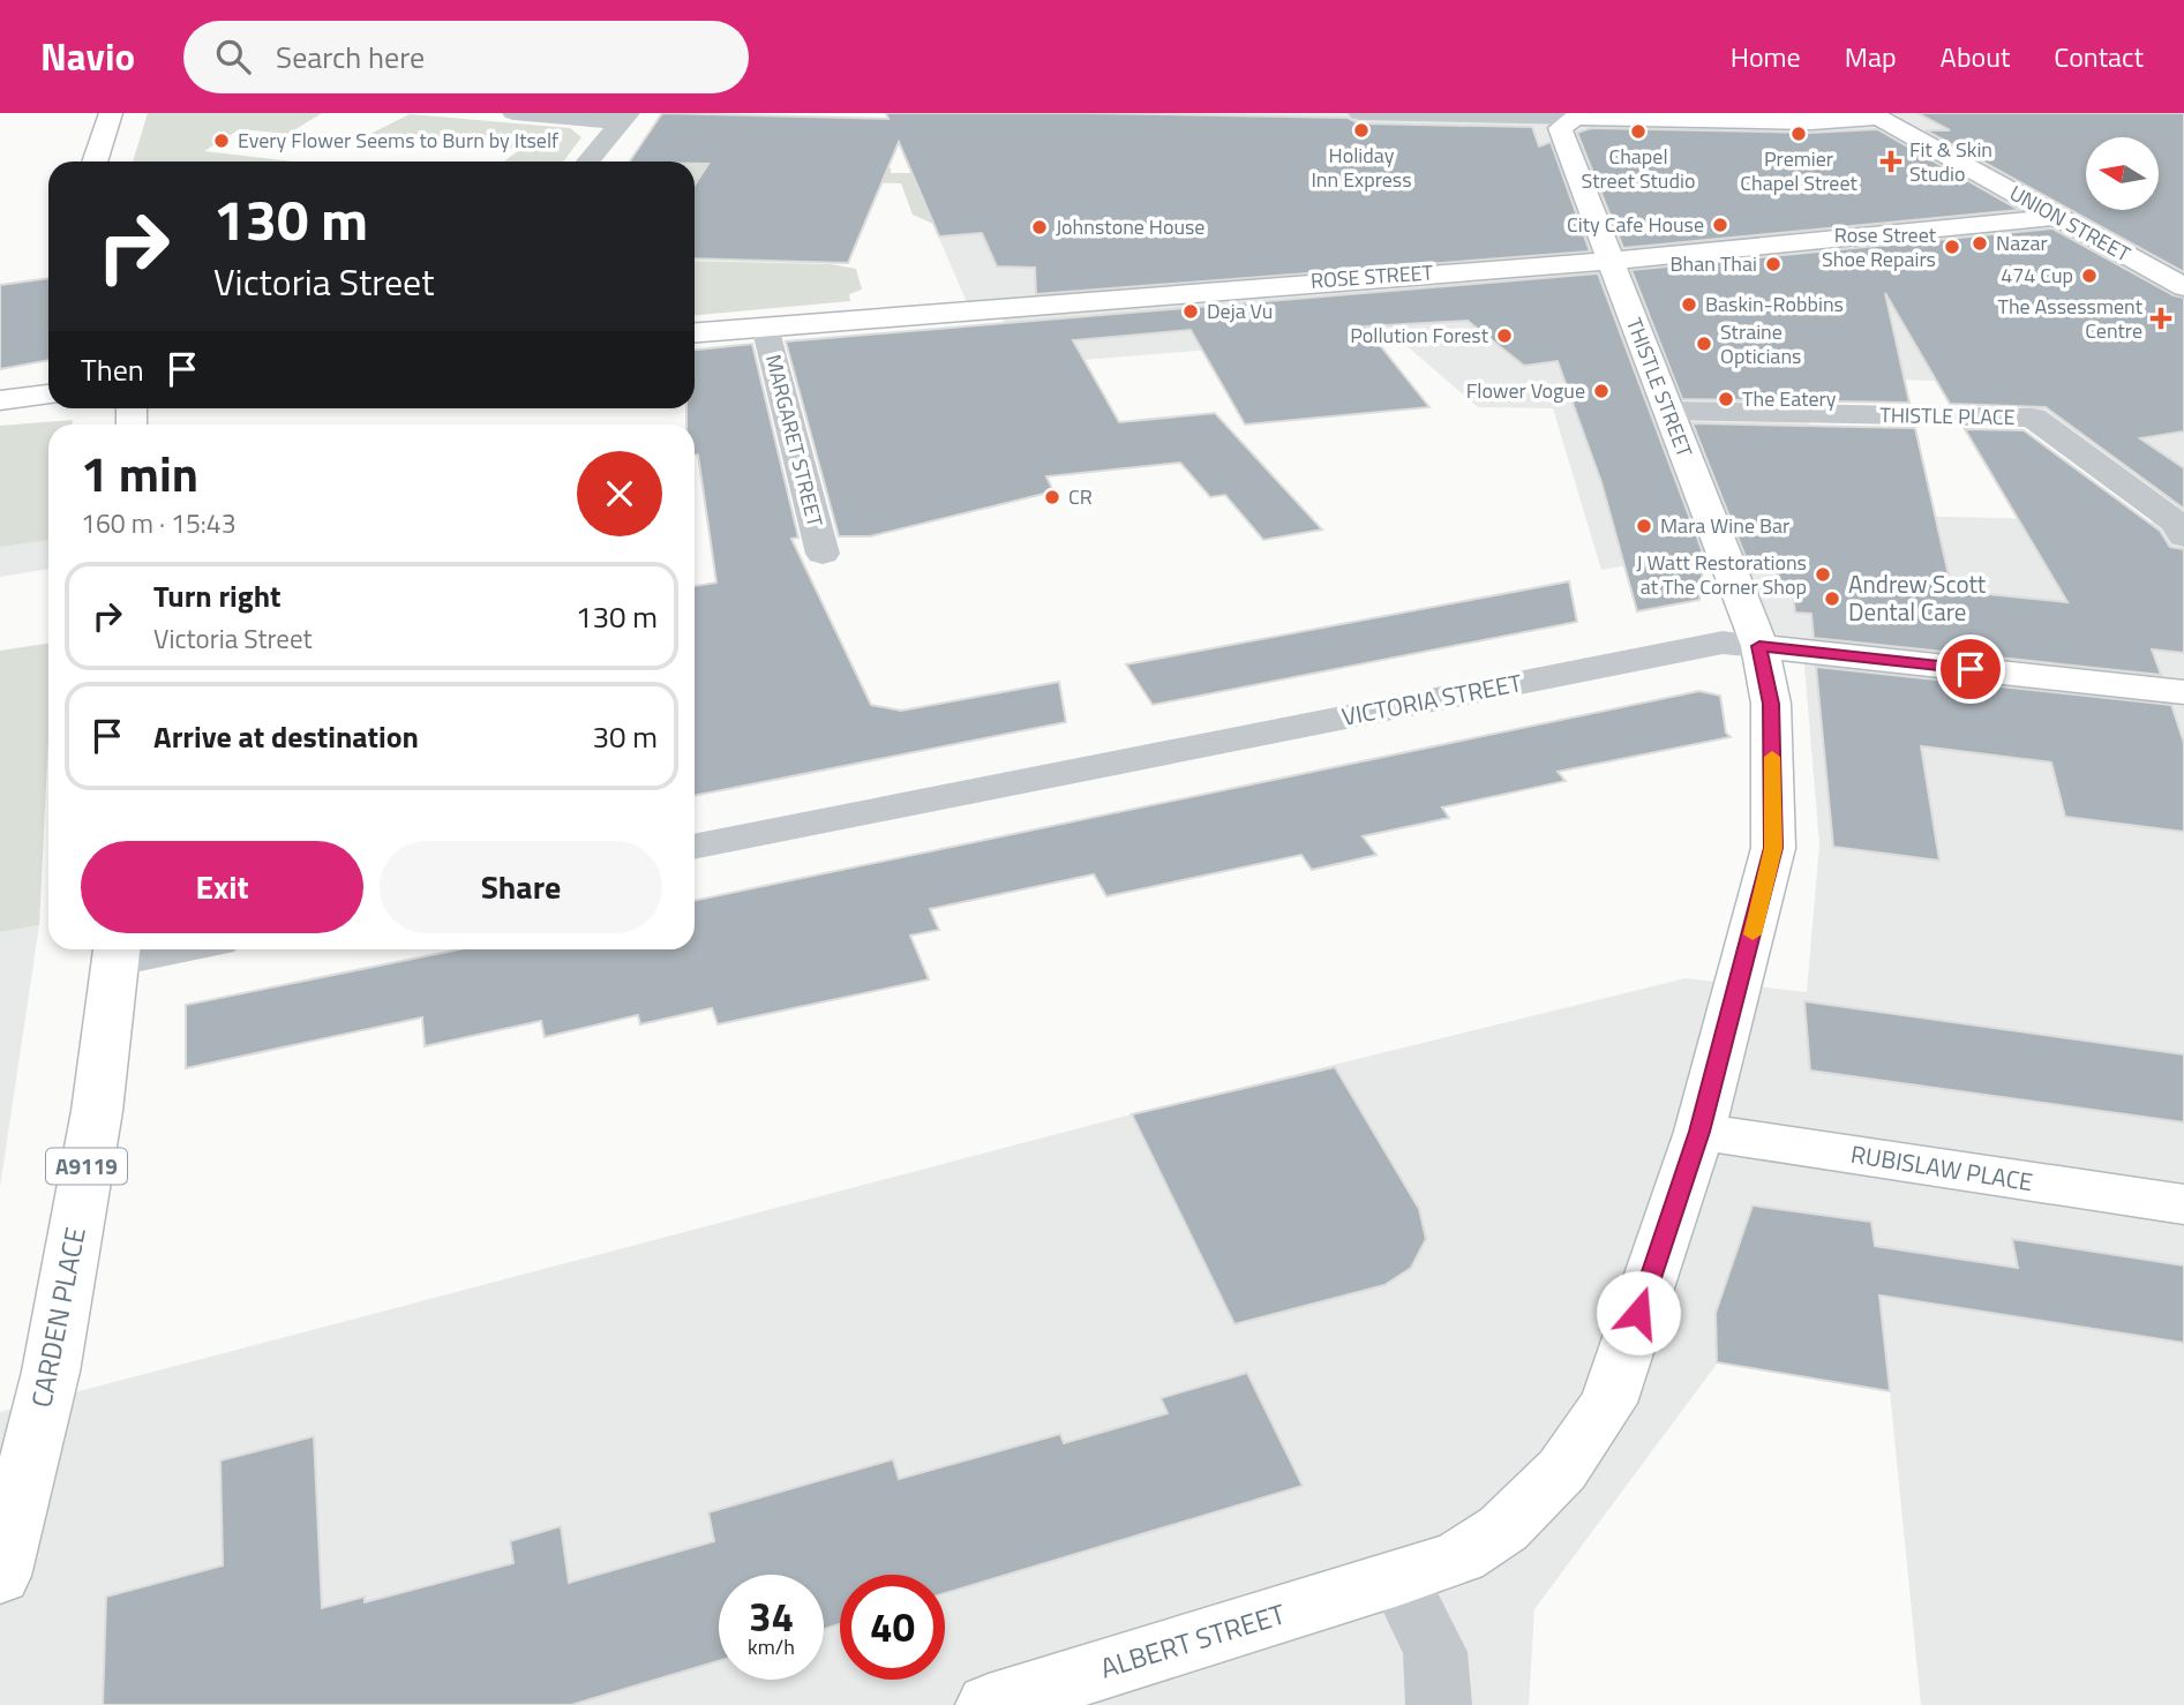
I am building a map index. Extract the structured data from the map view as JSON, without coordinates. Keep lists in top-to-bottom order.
{
  "streets": {
    "street": [
      "UNION STREET",
      "ROSE STREET",
      "THISTLE STREET",
      "THISTLE PLACE",
      "MARGARET STREET",
      "VICTORIA STREET",
      "A9119",
      "RUBISLAW PLACE",
      "CARDEN PLACE",
      "ALBERT STREET"
    ]
  },
  "crossings": [
    ["UNION STREET", "ROSE STREET"],
    ["ROSE STREET", "THISTLE STREET"],
    ["ROSE STREET", "MARGARET STREET"],
    ["THISTLE STREET", "THISTLE PLACE"],
    ["THISTLE STREET", "VICTORIA STREET"],
    ["THISTLE STREET", "RUBISLAW PLACE"],
    ["THISTLE STREET", "ALBERT STREET"],
    ["RUBISLAW PLACE", "ALBERT STREET"]
  ],
  "places": {
    "other": [
      "Holiday Inn Express",
      "Chapel Street Studio",
      "Premier Chapel Street",
      "Every Flower Seems to Burn by Itself",
      "City Cafe House",
      "Johnstone House",
      "Nazar",
      "Rose Street Shoe Repairs",
      "Bhan Thai",
      "474 Cup",
      "Baskin-Robbins",
      "Deja Vu",
      "Pollution Forest",
      "Straine Opticians",
      "Flower Vogue",
      "The Eatery",
      "CR",
      "Mara Wine Bar",
      "J Watt Restorations at The Corner Shop",
      "Andrew Scott Dental Care"
    ],
    "health": ["Fit & Skin Studio", "The Assessment Centre"]
  },
  "north": "left",
  "page": {
    "header": "Navio",
    "search": "Search here",
    "nav": [
      "Home",
      "Map",
      "About",
      "Contact"
    ],
    "turn": ["130 m", "Victoria Street"],
    "then": "Then",
    "heading": ["1 min", "160 m · 15:43"],
    "list": [
      {
        "name": "Turn right",
        "note": "Victoria Street",
        "value": "130 m"
      },
      {
        "name": "Arrive at destination",
        "value": "30 m"
      }
    ],
    "buttons": ["Exit", "Share"],
    "speed": "34 km/h",
    "limit": "40"
  }
}
